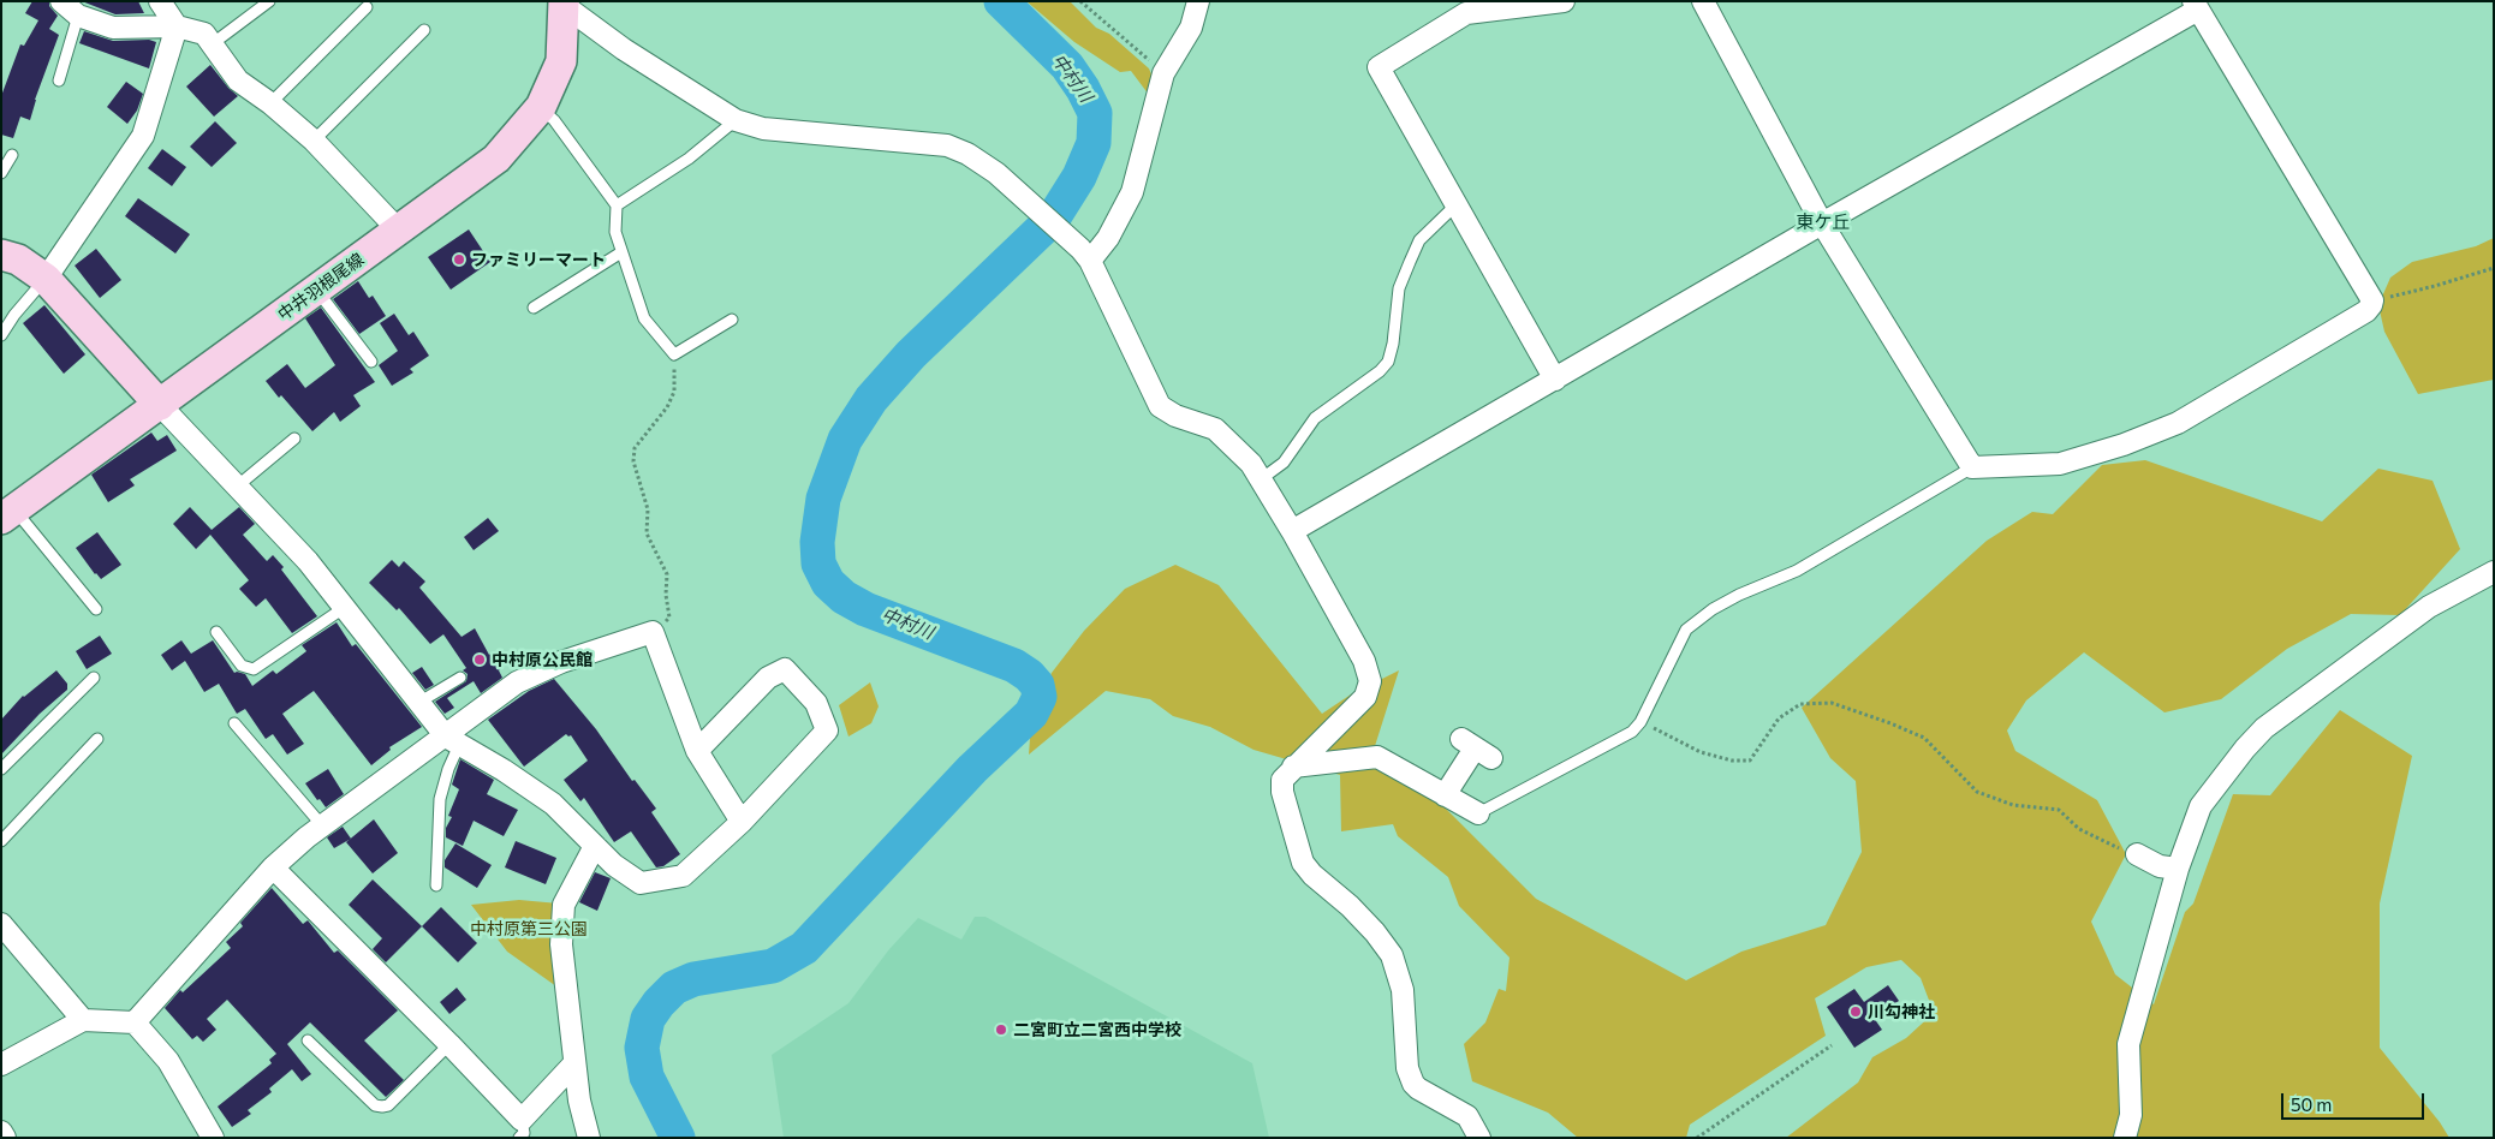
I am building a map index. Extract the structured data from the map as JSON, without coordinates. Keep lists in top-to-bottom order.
{
  "streets": {
    "main road": ["中井羽根尾線"]
  },
  "districts": ["東ケ丘"],
  "water": ["中村川"],
  "parks": ["中村原第三公園"],
  "places": [
    "ファミリーマート",
    "中村原公民館",
    "川勾神社",
    "二宮町立二宮西中学校"
  ],
  "scale_bar": "50 m"
}
